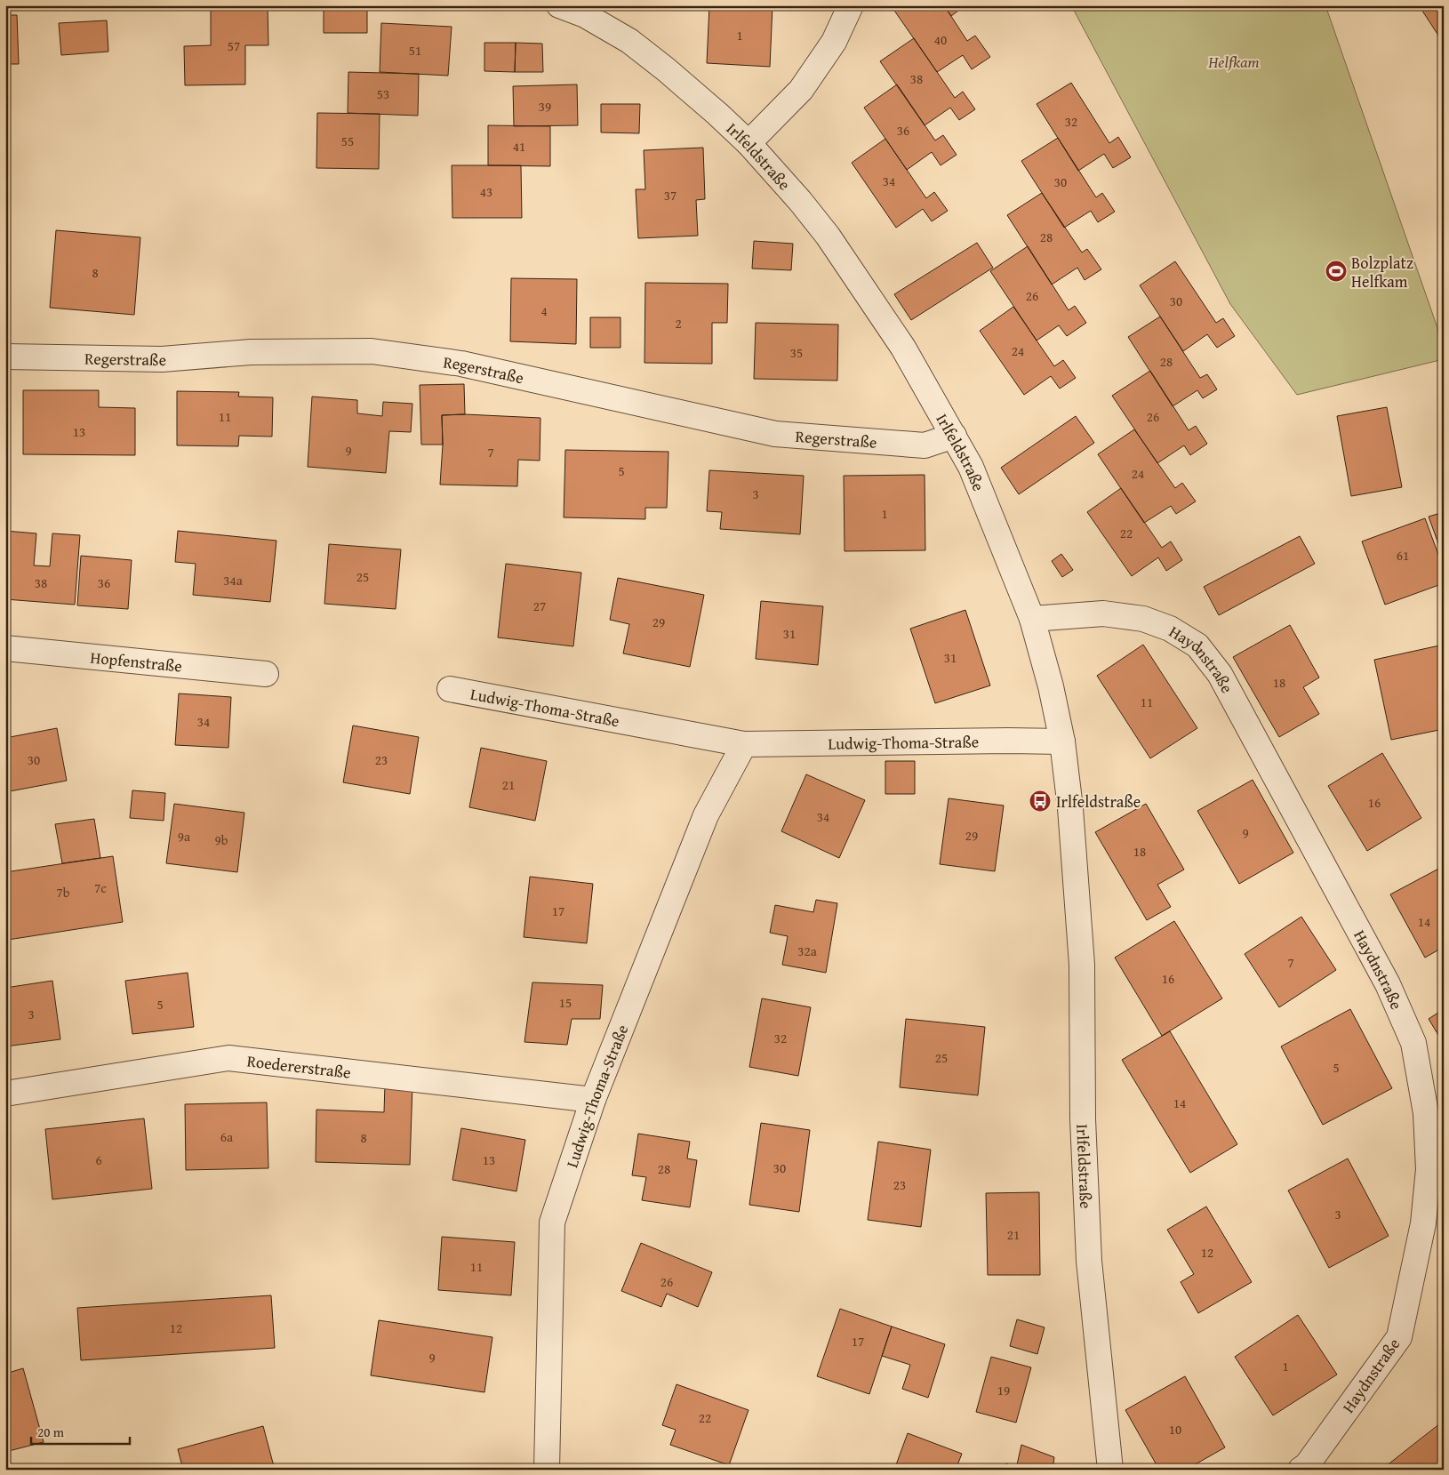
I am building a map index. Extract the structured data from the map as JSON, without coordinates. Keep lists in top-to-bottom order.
{
  "streets": {
    "street": [
      "Irlfeldstraße",
      "Regerstraße",
      "Hopfenstraße",
      "Haydnstraße",
      "Ludwig-Thoma-Straße",
      "Roedererstraße"
    ]
  },
  "crossings": [
    ["Irlfeldstraße", "Regerstraße"],
    ["Irlfeldstraße", "Haydnstraße"],
    ["Irlfeldstraße", "Ludwig-Thoma-Straße"],
    ["Ludwig-Thoma-Straße", "Roedererstraße"]
  ],
  "parks": ["Helfkam"],
  "places": {
    "sports": ["Bolzplatz Helfkam"],
    "bus stop": ["Irlfeldstraße"]
  },
  "house_numbers": [
    "1",
    "40",
    "57",
    "51",
    "38",
    "53",
    "39",
    "32",
    "36",
    "55",
    "41",
    "34",
    "30",
    "43",
    "37",
    "28",
    "8",
    "26",
    "30",
    "4",
    "2",
    "24",
    "35",
    "28",
    "11",
    "26",
    "13",
    "9",
    "7",
    "5",
    "24",
    "3",
    "1",
    "22",
    "61",
    "25",
    "34a",
    "38",
    "36",
    "27",
    "29",
    "31",
    "31",
    "18",
    "11",
    "34",
    "30",
    "23",
    "21",
    "16",
    "34",
    "9",
    "29",
    "9a",
    "9b",
    "18",
    "7c",
    "7b",
    "17",
    "14",
    "32a",
    "7",
    "16",
    "15",
    "5",
    "3",
    "32",
    "25",
    "5",
    "14",
    "6a",
    "8",
    "6",
    "13",
    "30",
    "28",
    "23",
    "3",
    "21",
    "12",
    "11",
    "26",
    "12",
    "17",
    "9",
    "1",
    "19",
    "22",
    "10"
  ],
  "scale_bar": "20 m"
}
